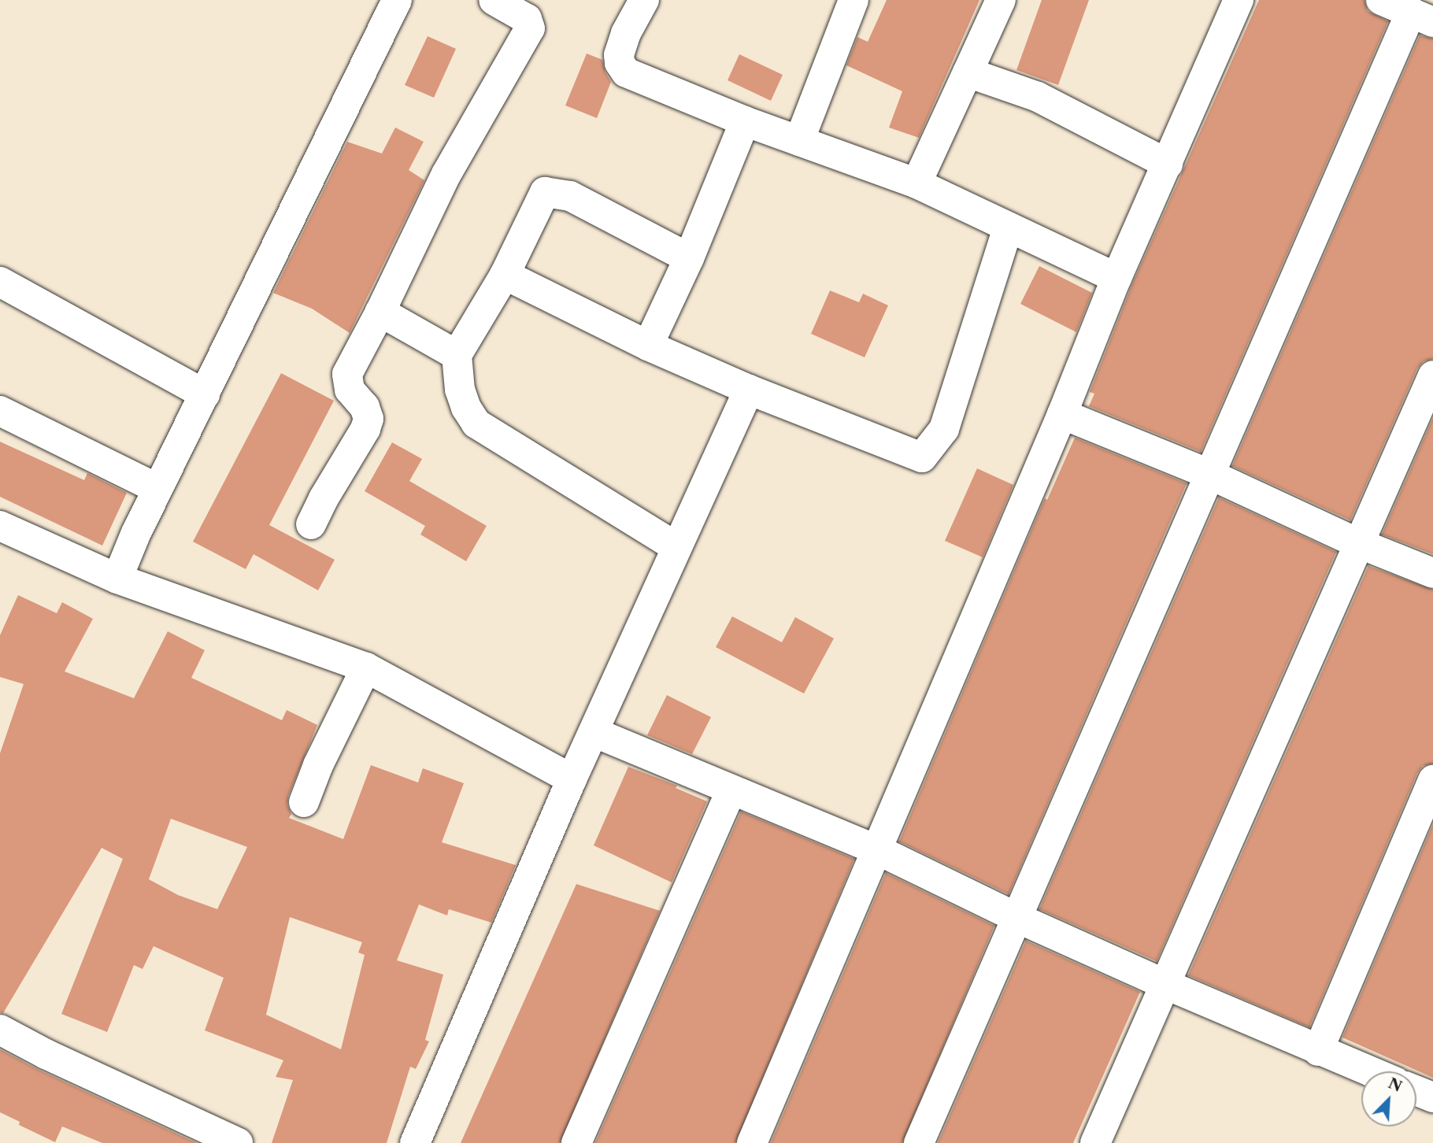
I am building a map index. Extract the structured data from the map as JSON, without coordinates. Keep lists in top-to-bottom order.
{
  "north": "top right"
}
